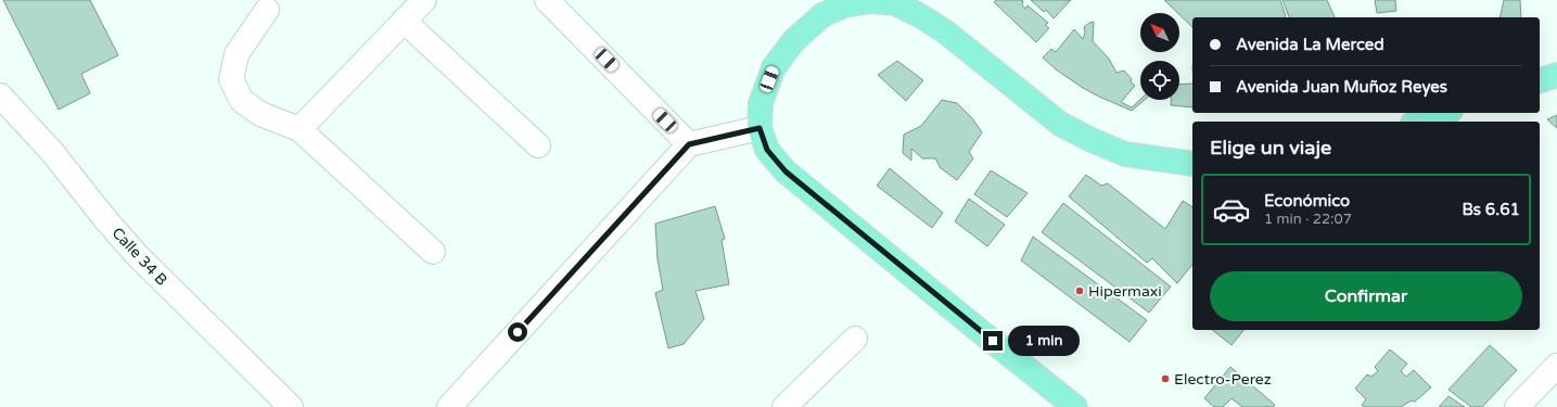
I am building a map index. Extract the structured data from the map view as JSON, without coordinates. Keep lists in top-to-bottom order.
{
  "streets": {
    "street": ["Calle 34 B"]
  },
  "places": ["Hipermaxi", "Electro-Perez"],
  "north": "top left",
  "page": {
    "banner": ["Avenida La Merced", "Avenida Juan Muñoz Reyes"],
    "heading": "Elige un viaje",
    "list": [
      {
        "name": "Económico",
        "note": "1 min · 22:07",
        "value": "Bs 6.61"
      }
    ],
    "buttons": "Confirmar",
    "bubble": "1 min"
  }
}
